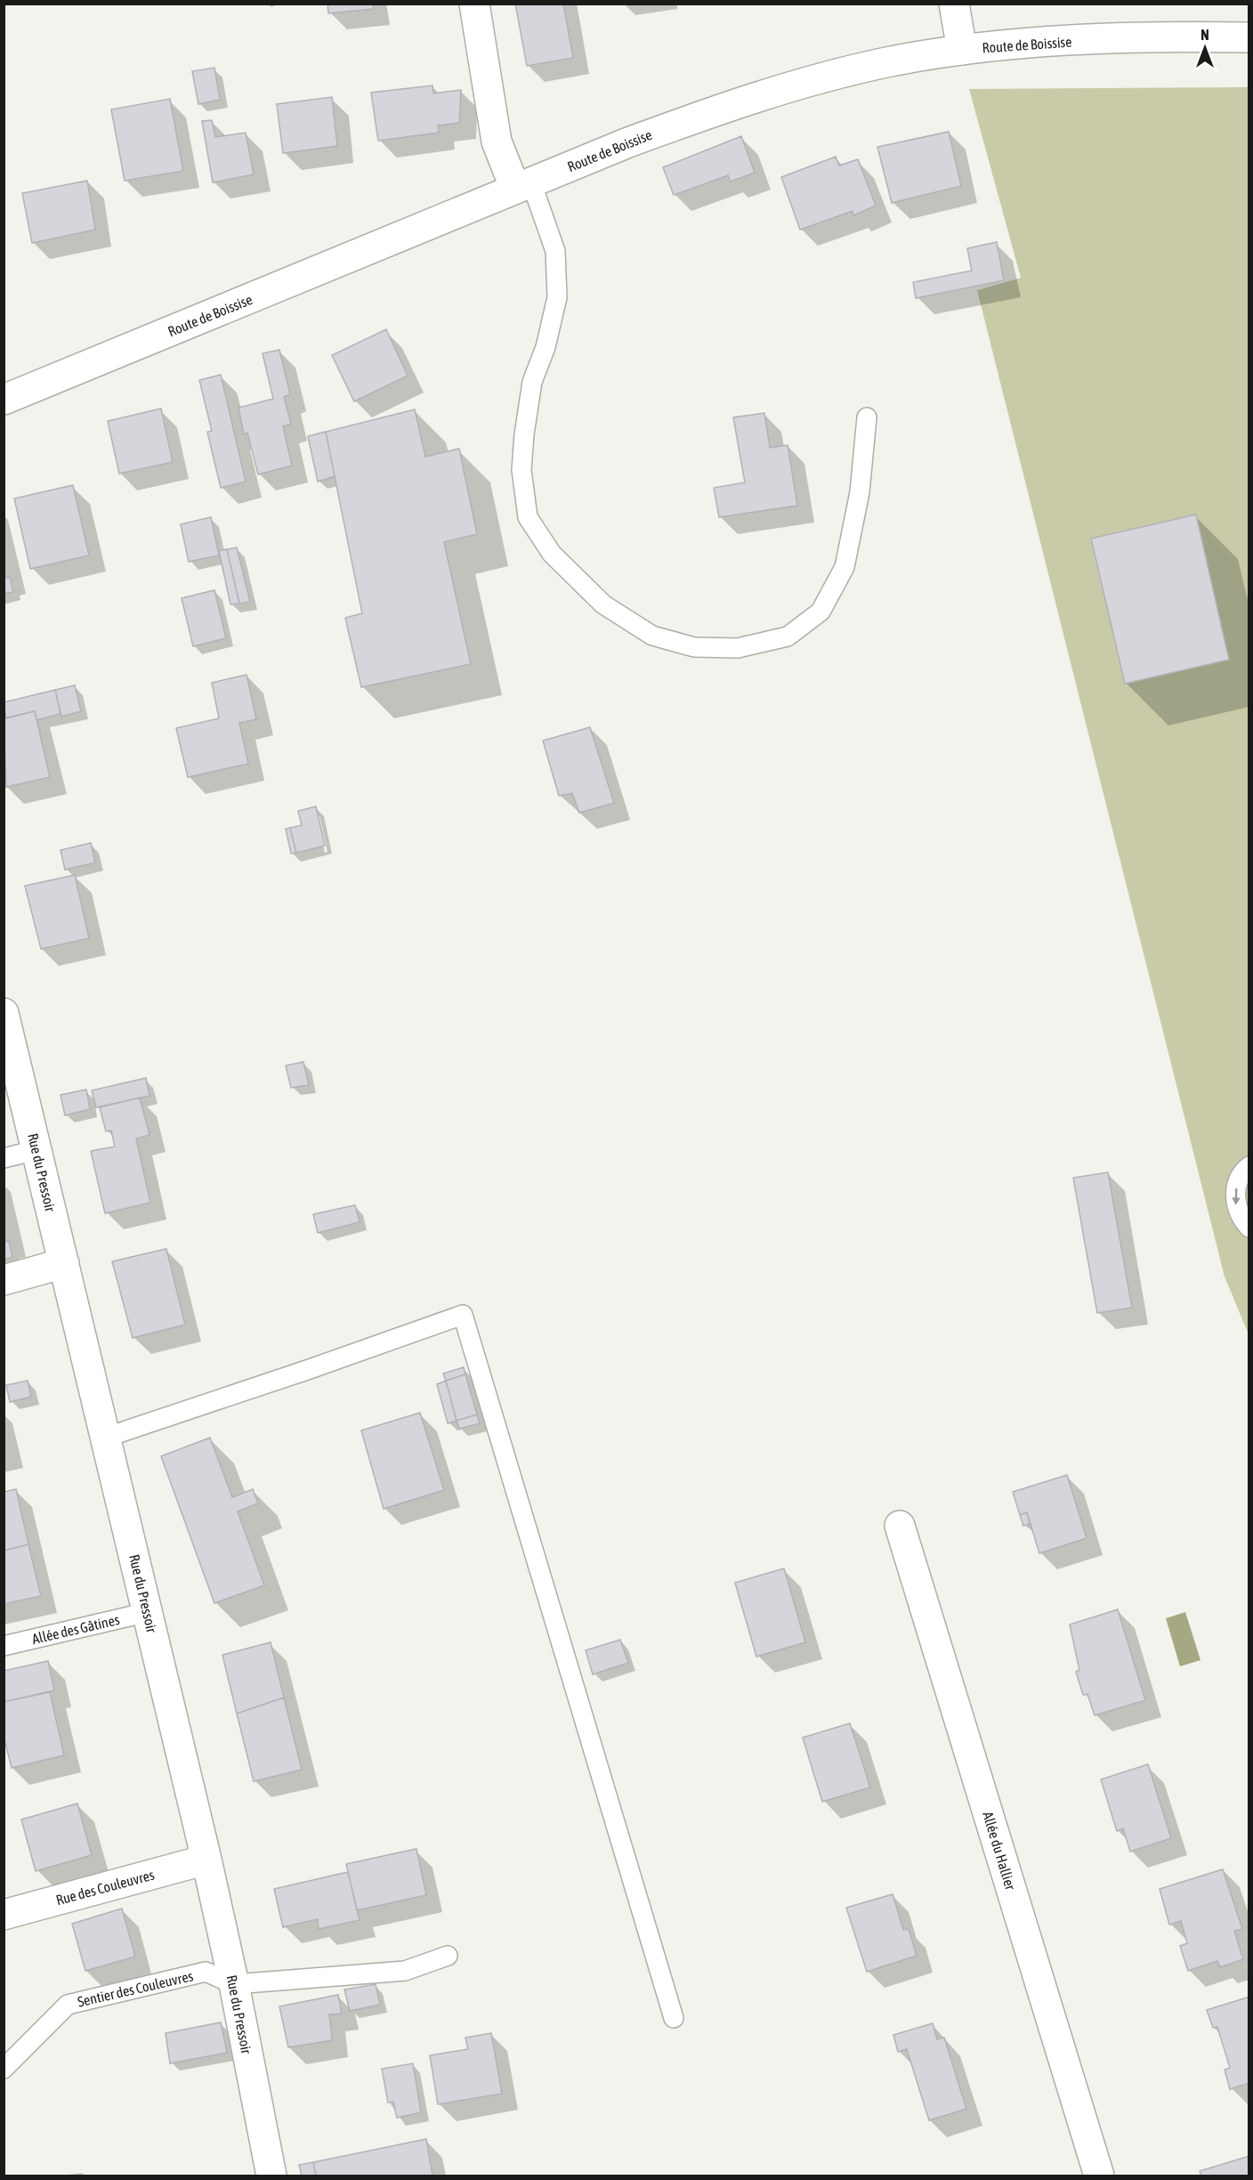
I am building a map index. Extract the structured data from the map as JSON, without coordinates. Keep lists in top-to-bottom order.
{
  "streets": {
    "street": [
      "Route de Boissise",
      "Rue du Pressoir",
      "Allée du Hallier",
      "Rue des Couleuvres"
    ],
    "lane": ["Allée des Gâtines", "Sentier des Couleuvres"]
  },
  "crossings": [
    ["Rue du Pressoir", "Allée des Gâtines"],
    ["Rue du Pressoir", "Rue des Couleuvres"],
    ["Rue du Pressoir", "Sentier des Couleuvres"]
  ],
  "north": "top"
}
